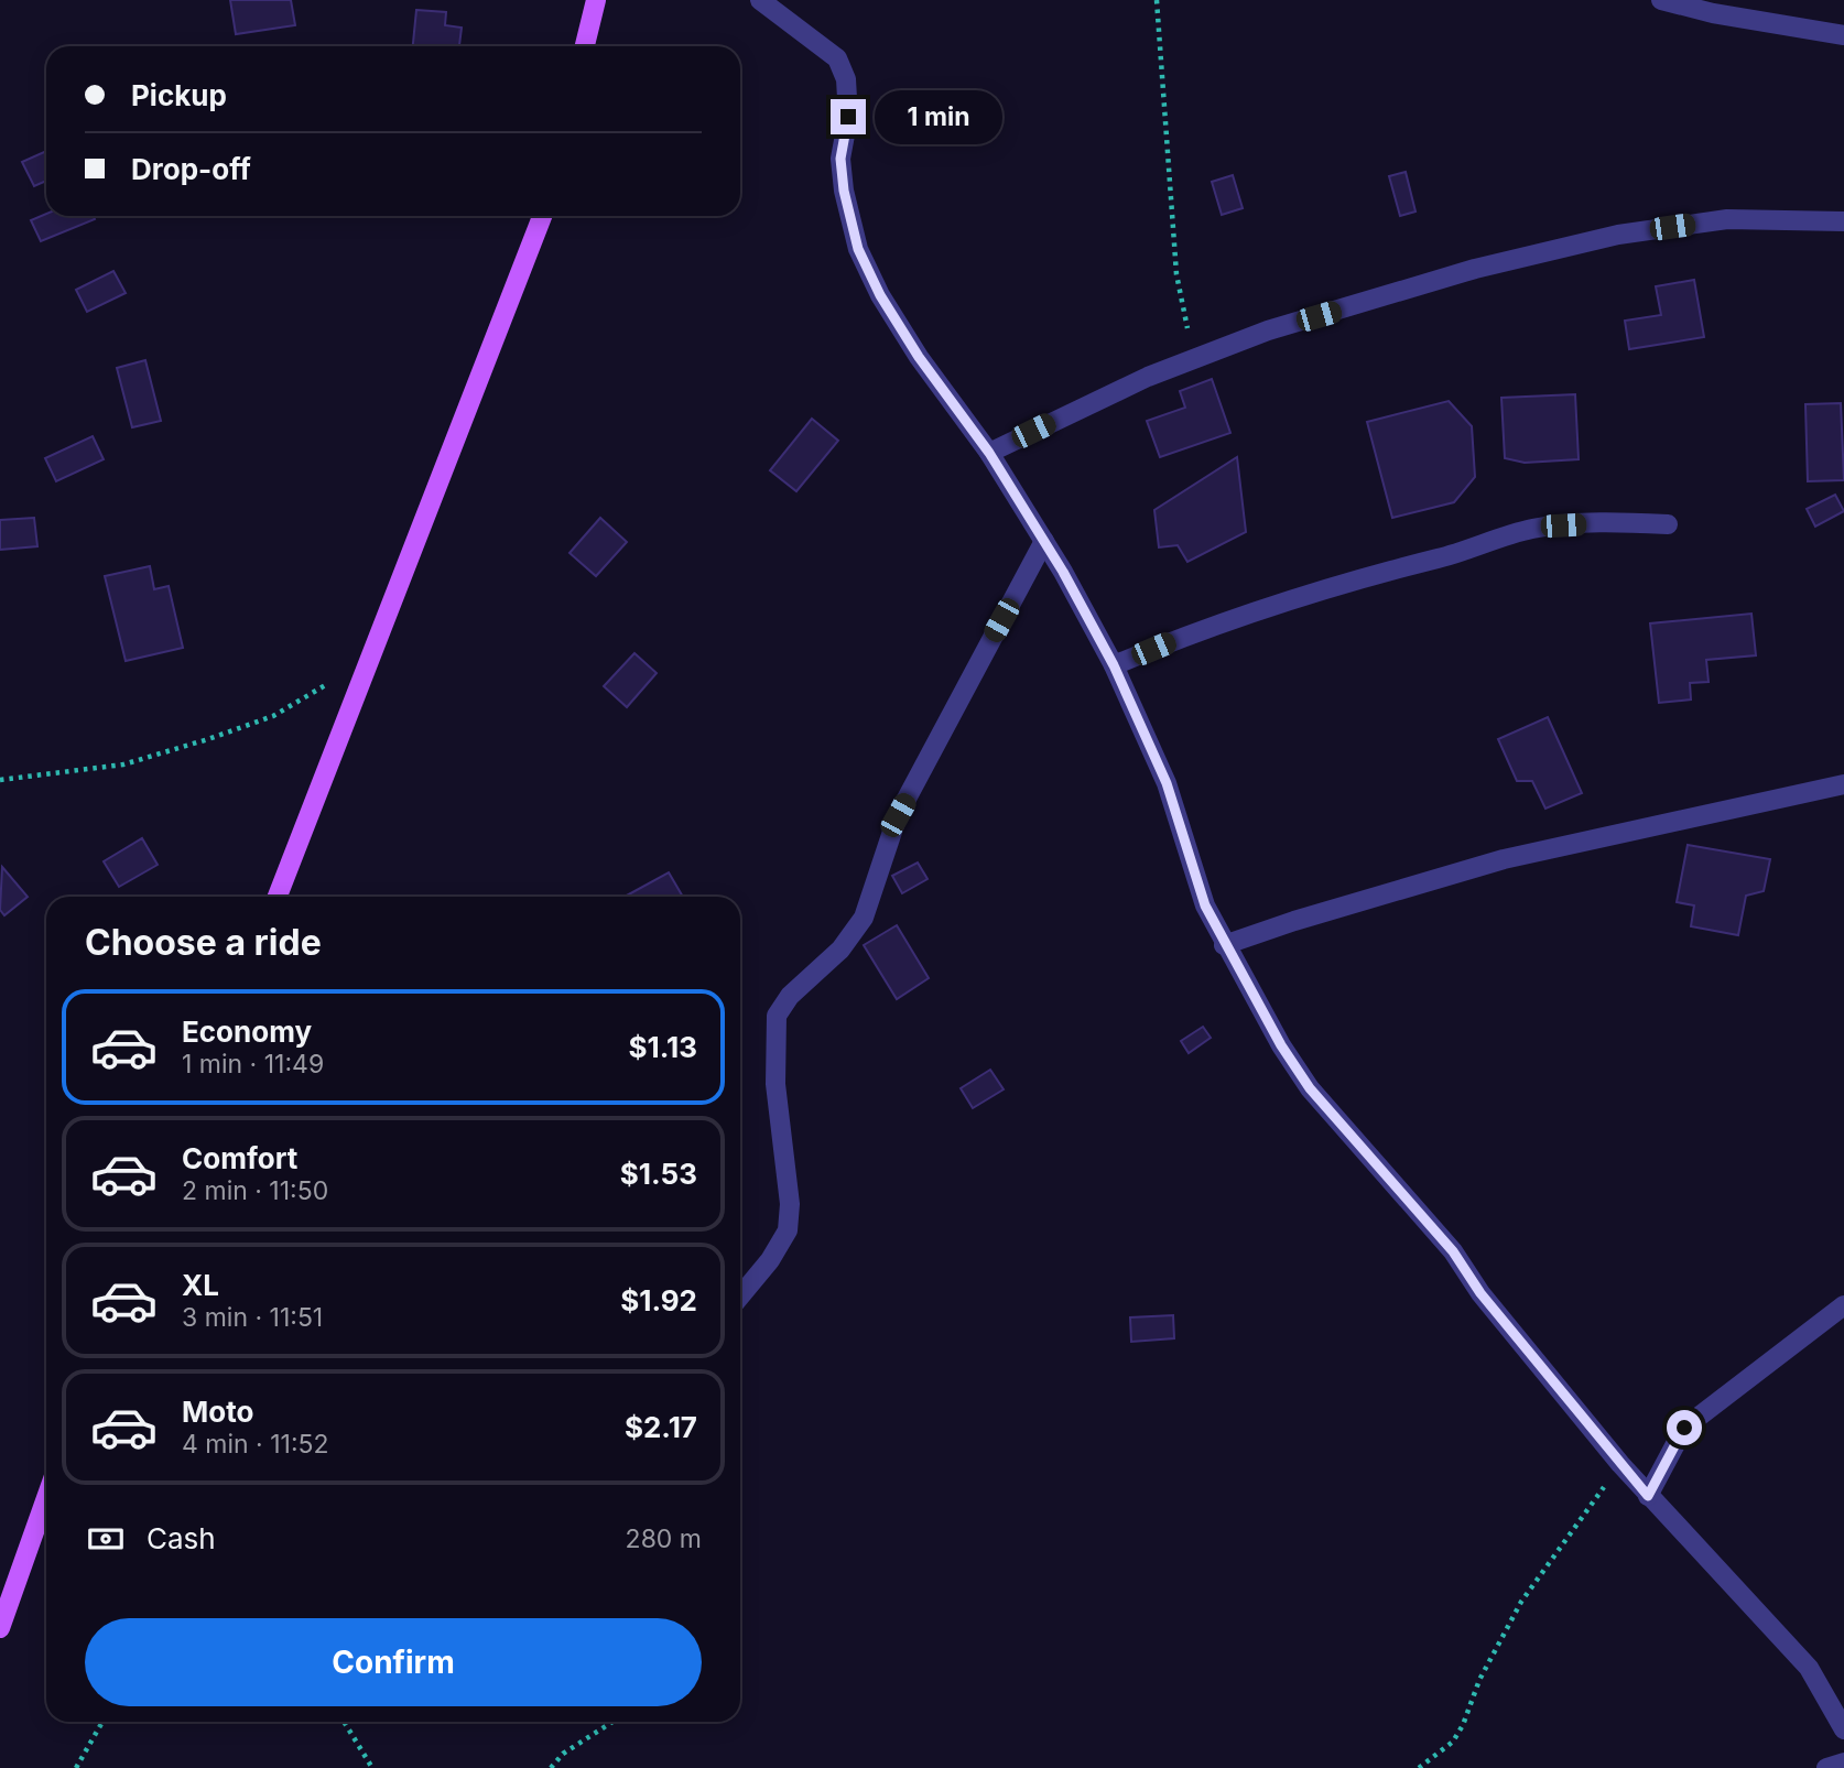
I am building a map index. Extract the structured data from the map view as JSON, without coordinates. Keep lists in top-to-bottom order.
{
  "page": {
    "banner": ["Pickup", "Drop-off"],
    "bubble": "1 min",
    "heading": "Choose a ride",
    "list": [
      {
        "name": "Economy",
        "note": "1 min · 11:49",
        "value": "$1.13"
      },
      {
        "name": "Comfort",
        "note": "2 min · 11:50",
        "value": "$1.53"
      },
      {
        "name": "XL",
        "note": "3 min · 11:51",
        "value": "$1.92"
      },
      {
        "name": "Moto",
        "note": "4 min · 11:52",
        "value": "$2.17"
      }
    ],
    "pay": ["Cash", "280 m"],
    "buttons": "Confirm"
  }
}
